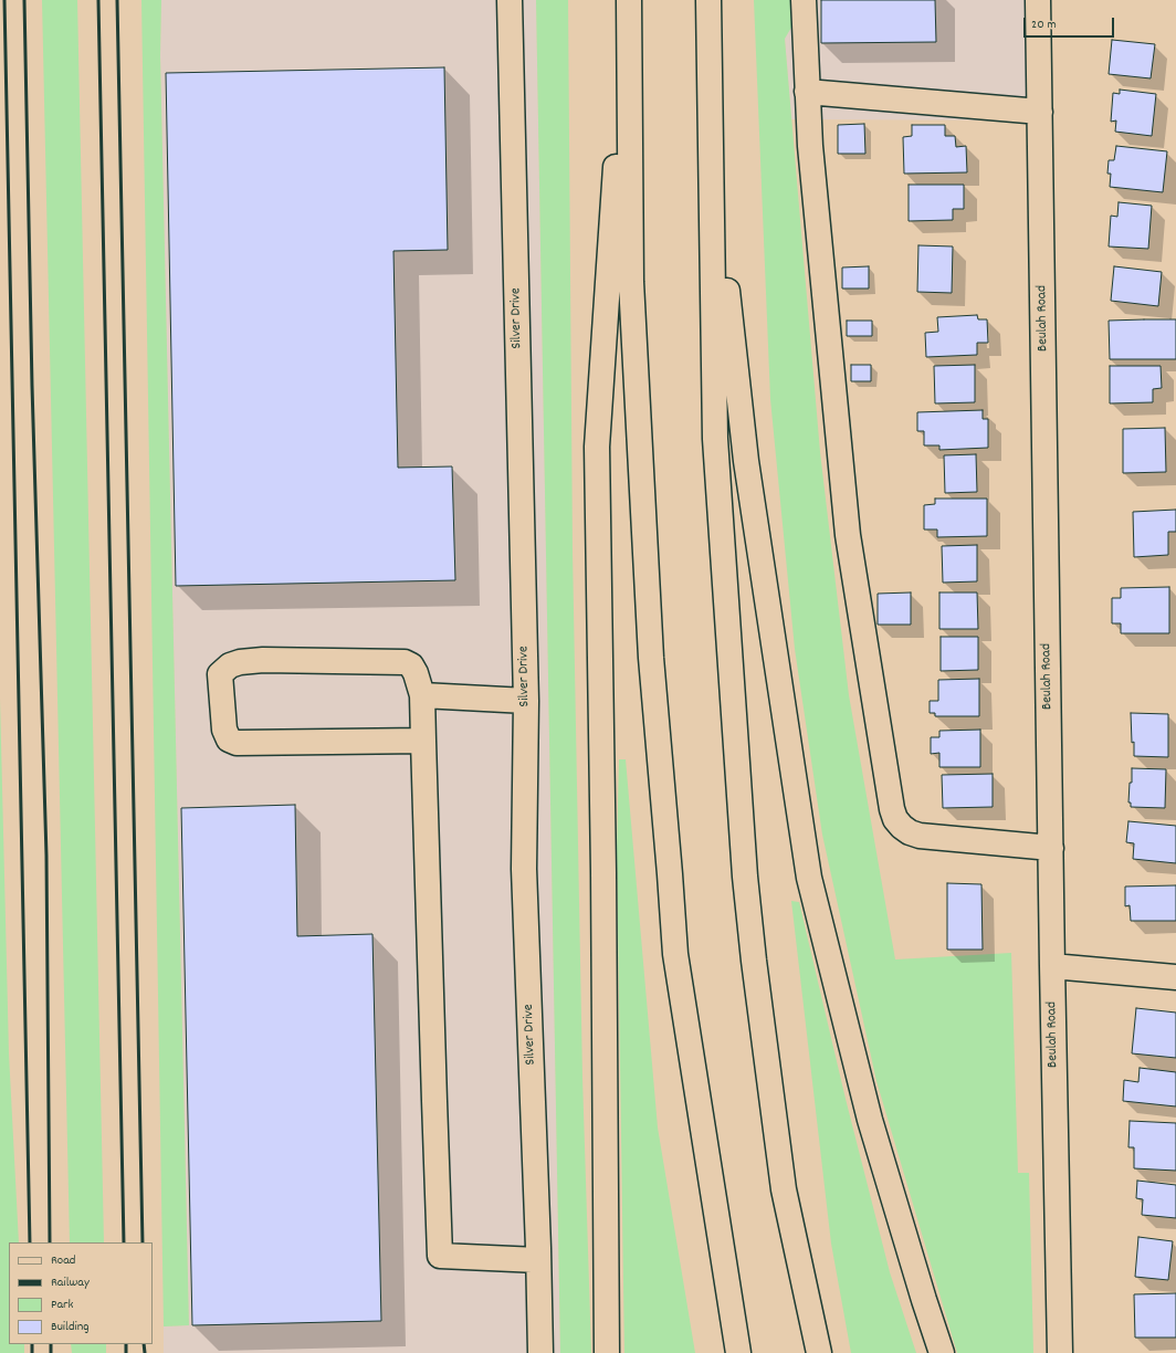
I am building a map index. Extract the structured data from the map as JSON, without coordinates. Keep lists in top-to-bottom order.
{
  "streets": {
    "main road": ["Silver Drive", "Beulah Road"]
  },
  "legend": [
    "Road",
    "Railway",
    "Park",
    "Building"
  ],
  "scale_bar": "20 m"
}
